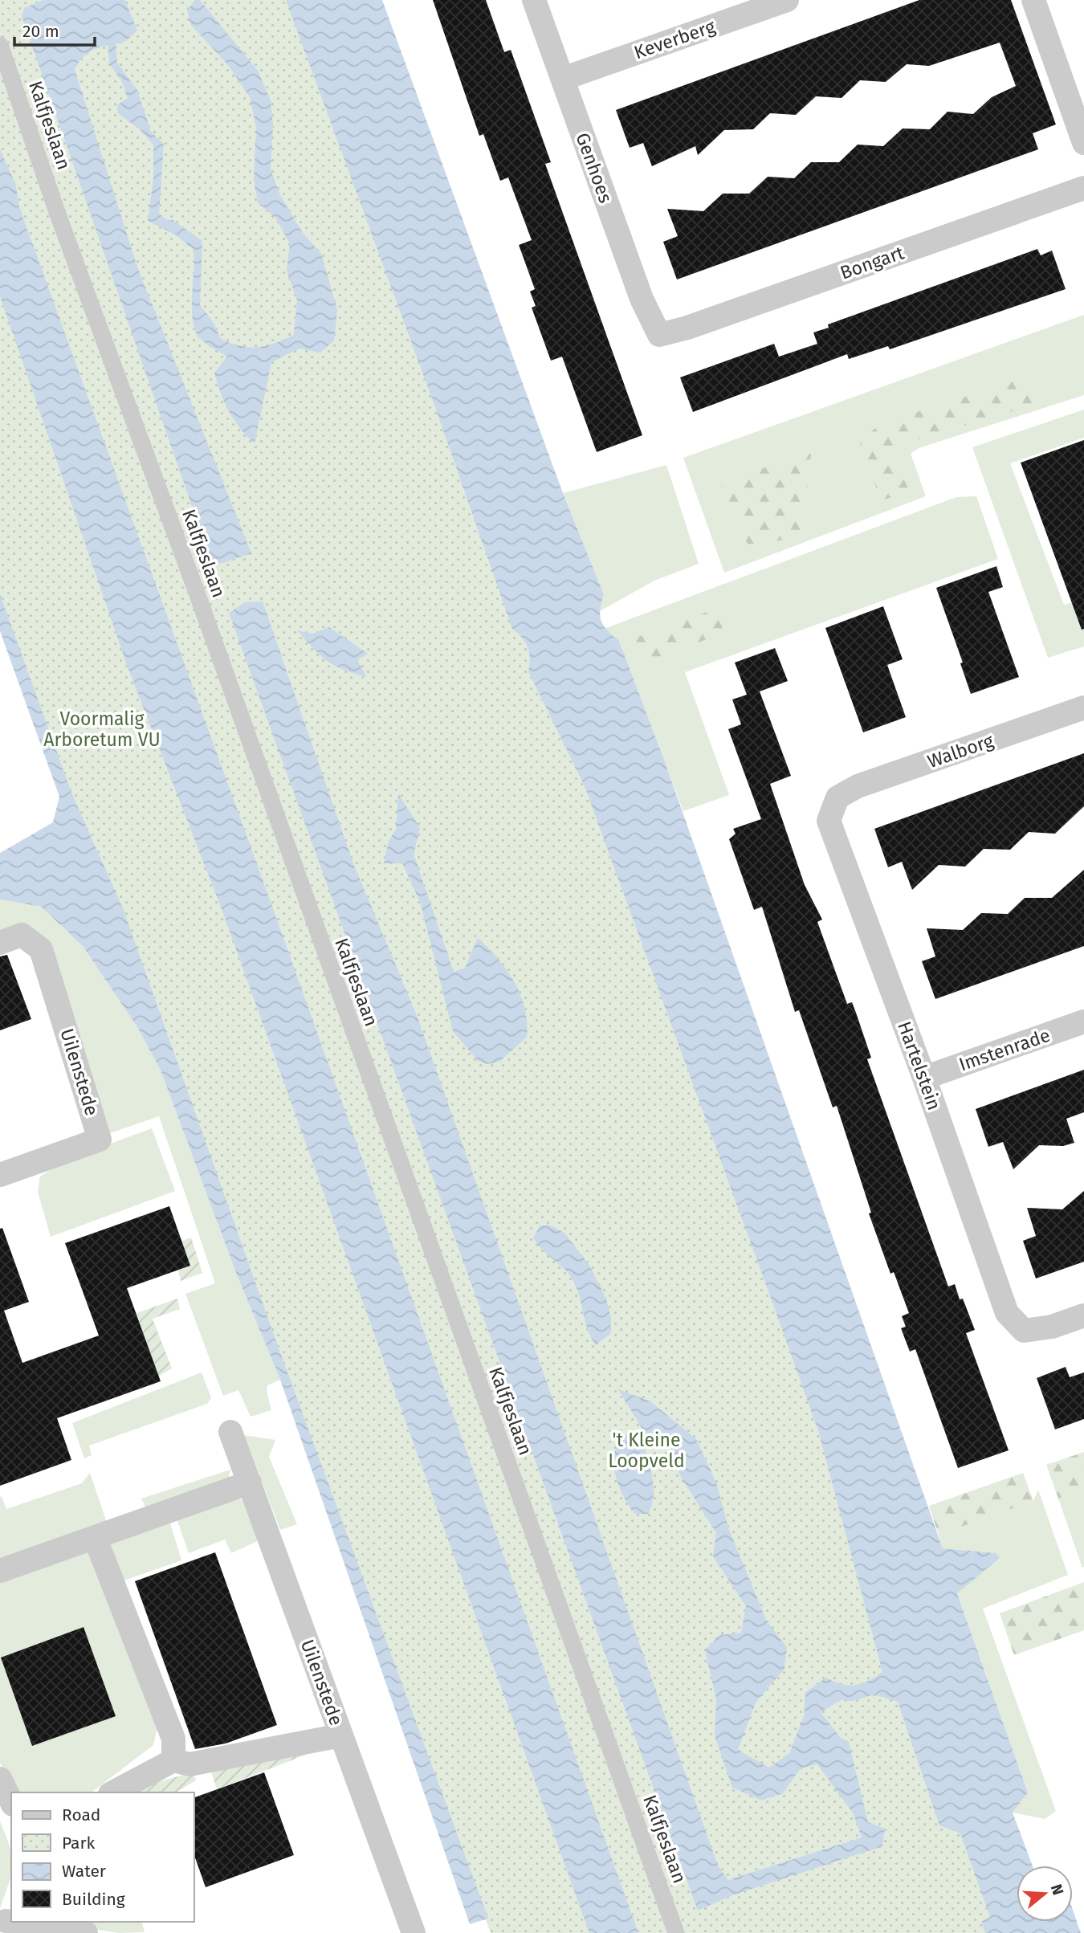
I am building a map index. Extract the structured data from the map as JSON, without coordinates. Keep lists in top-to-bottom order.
{
  "streets": {
    "street": [
      "Keverberg",
      "Kalfjeslaan",
      "Genhoes",
      "Bongart",
      "Walborg",
      "Imstenrade",
      "Hartelstein",
      "Uilenstede"
    ]
  },
  "crossings": [
    ["Keverberg", "Genhoes"],
    ["Genhoes", "Bongart"],
    ["Walborg", "Hartelstein"],
    ["Imstenrade", "Hartelstein"]
  ],
  "parks": ["Voormalig Arboretum VU", "'t Kleine Loopveld"],
  "legend": [
    "Road",
    "Park",
    "Water",
    "Building"
  ],
  "scale_bar": "20 m",
  "north": "right"
}
